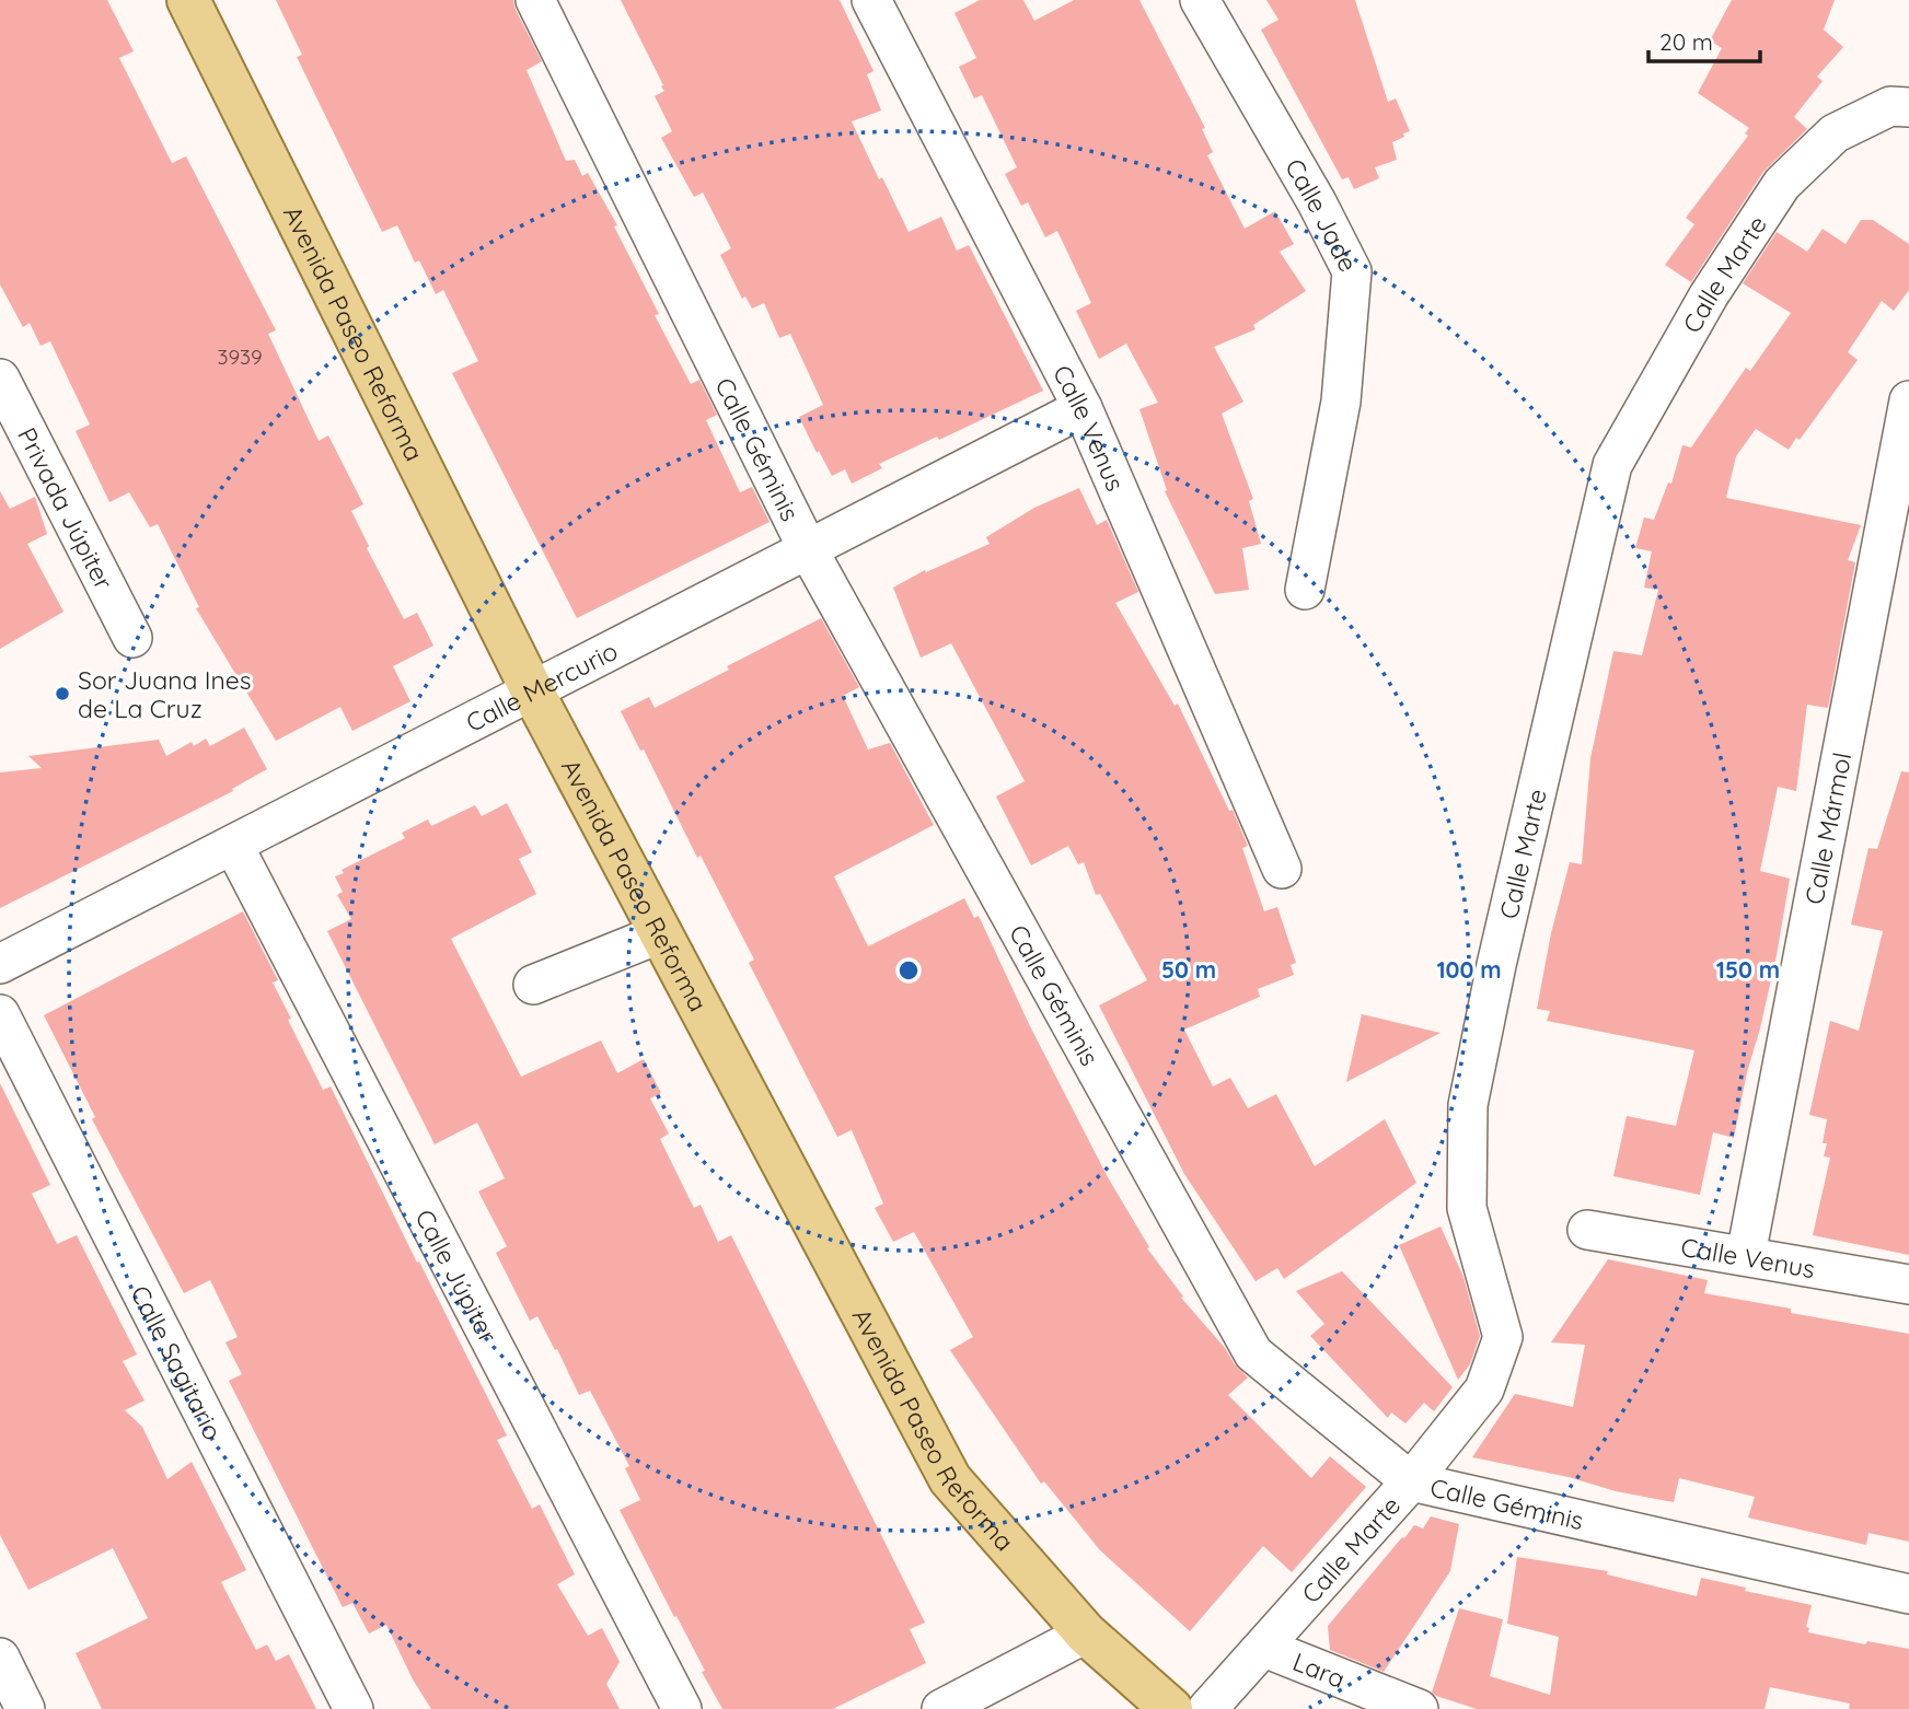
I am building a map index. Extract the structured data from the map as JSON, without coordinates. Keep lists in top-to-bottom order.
{
  "streets": {
    "main road": ["Avenida Paseo Reforma"],
    "street": [
      "Calle Jade",
      "Calle Marte",
      "Calle Venus",
      "Calle Géminis",
      "Privada Júpiter",
      "Calle Mercurio",
      "Calle Mármol",
      "Calle Júpiter",
      "Calle Sagitario",
      "Lara"
    ]
  },
  "crossings": [
    ["Calle Marte", "Calle Géminis"],
    ["Calle Marte", "Lara"],
    ["Avenida Paseo Reforma", "Calle Mercurio"],
    ["Calle Venus", "Calle Mercurio"],
    ["Calle Venus", "Calle Mármol"],
    ["Calle Géminis", "Calle Mercurio"],
    ["Calle Mercurio", "Calle Júpiter"]
  ],
  "places": ["Sor Juana Ines de La Cruz"],
  "house_numbers": ["3939"],
  "scale_bar": "20 m",
  "rings": ["50 m", "100 m", "150 m"]
}
